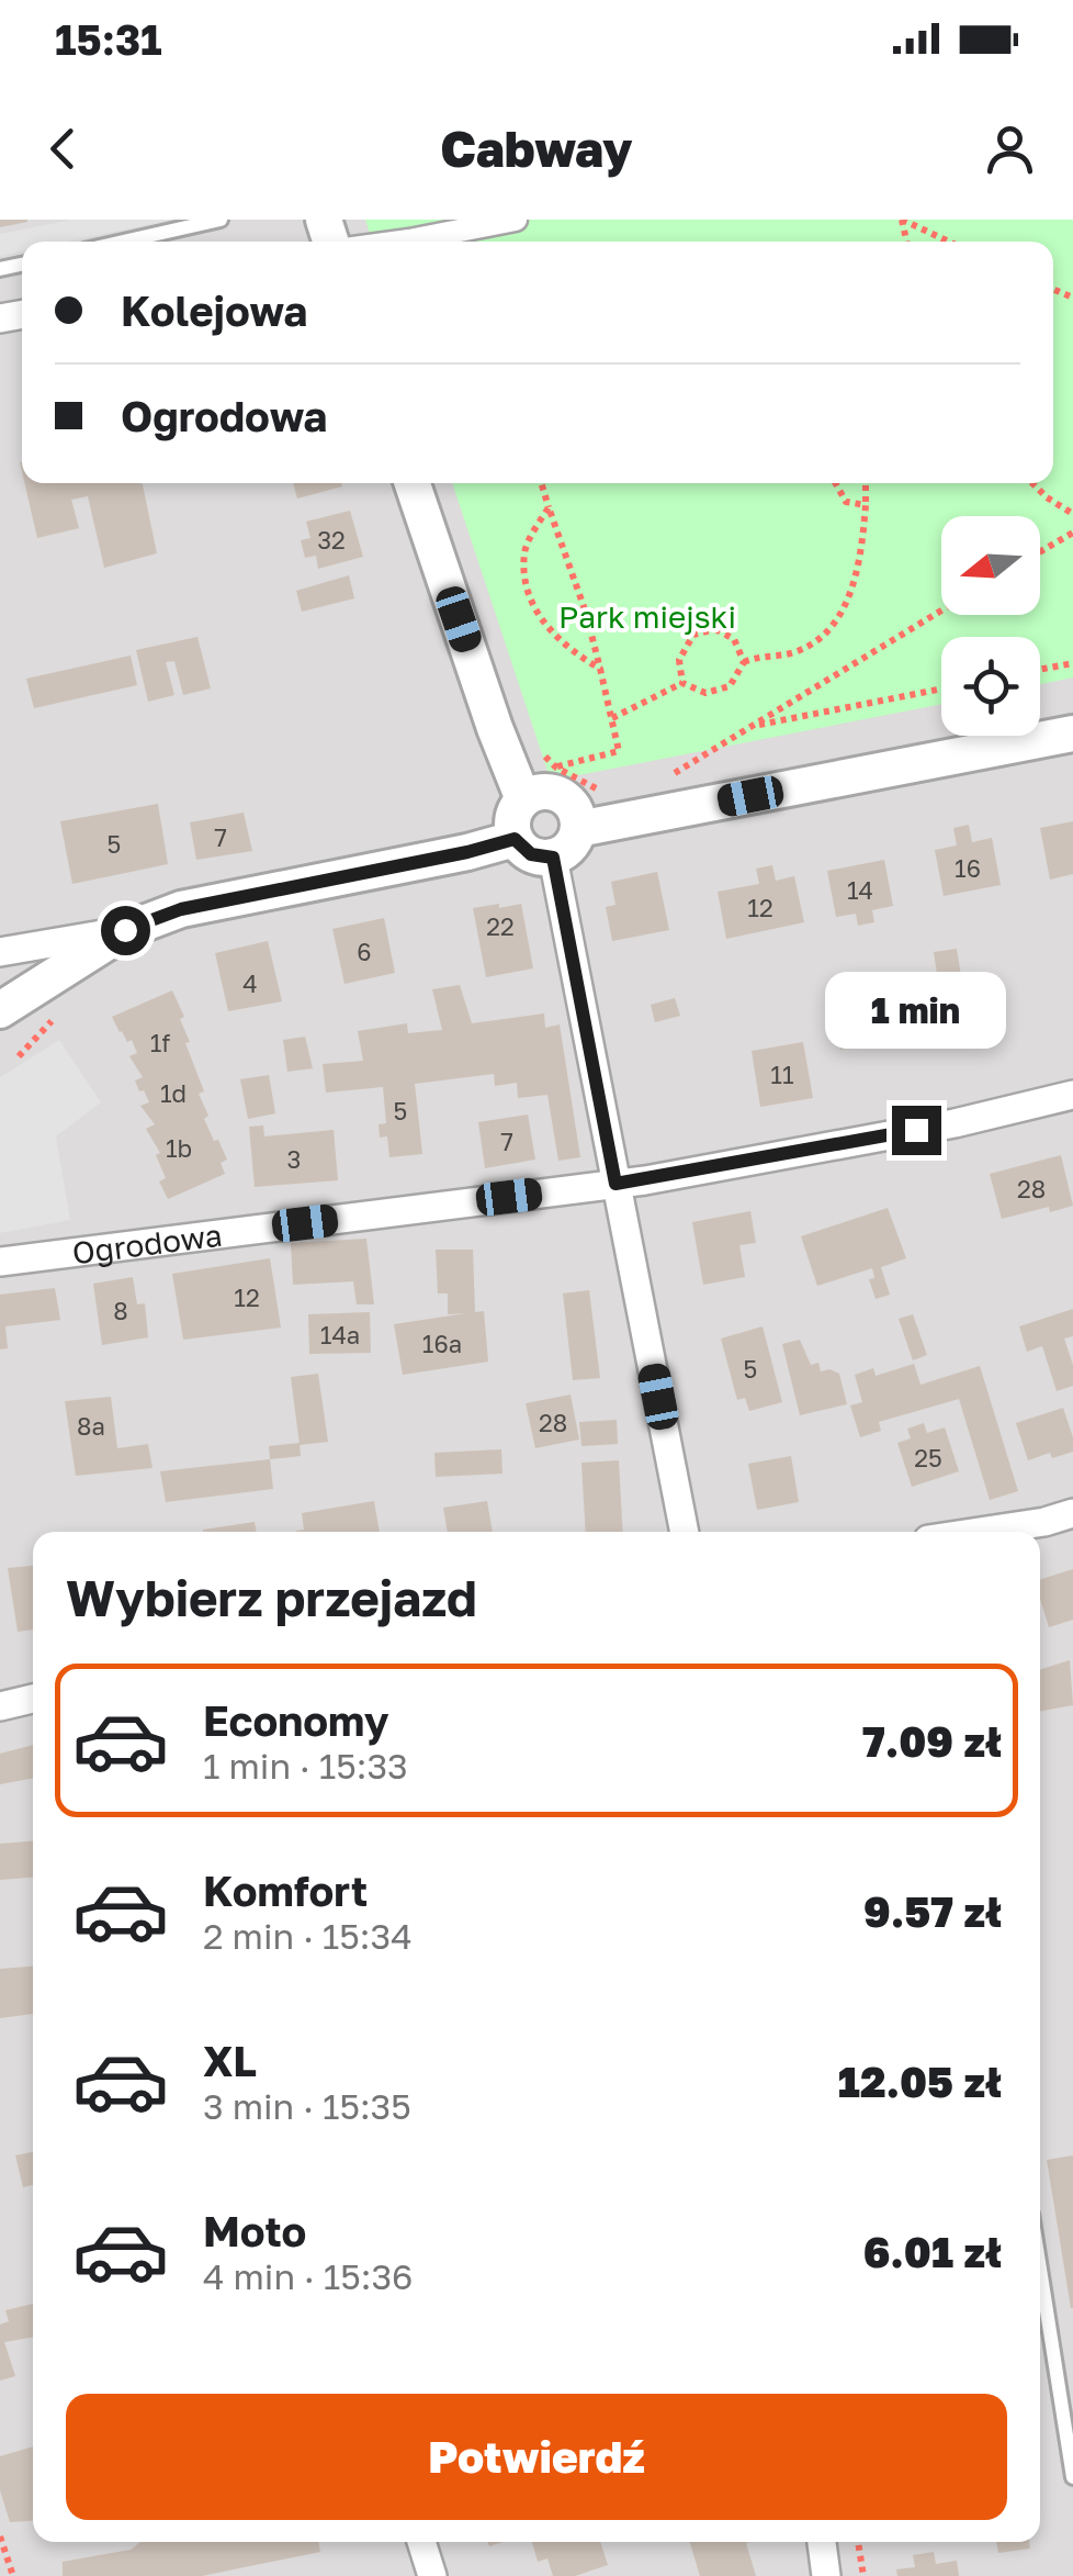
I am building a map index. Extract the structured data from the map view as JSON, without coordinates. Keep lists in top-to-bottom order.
{
  "streets": {
    "street": ["Ogrodowa"]
  },
  "parks": ["Park miejski"],
  "house_numbers": [
    "32",
    "7",
    "5",
    "16",
    "14",
    "12",
    "22",
    "6",
    "4",
    "1f",
    "11",
    "1d",
    "5",
    "7",
    "1b",
    "3",
    "28",
    "12",
    "8",
    "14a",
    "16a",
    "5",
    "28",
    "8a",
    "25"
  ],
  "north": "left",
  "page": {
    "status": "15:31",
    "header": "Cabway",
    "banner": ["Kolejowa", "Ogrodowa"],
    "bubble": "1 min",
    "heading": "Wybierz przejazd",
    "list": [
      {
        "name": "Economy",
        "note": "1 min · 15:33",
        "value": "7.09 zł"
      },
      {
        "name": "Komfort",
        "note": "2 min · 15:34",
        "value": "9.57 zł"
      },
      {
        "name": "XL",
        "note": "3 min · 15:35",
        "value": "12.05 zł"
      },
      {
        "name": "Moto",
        "note": "4 min · 15:36",
        "value": "6.01 zł"
      }
    ],
    "buttons": "Potwierdź"
  }
}
